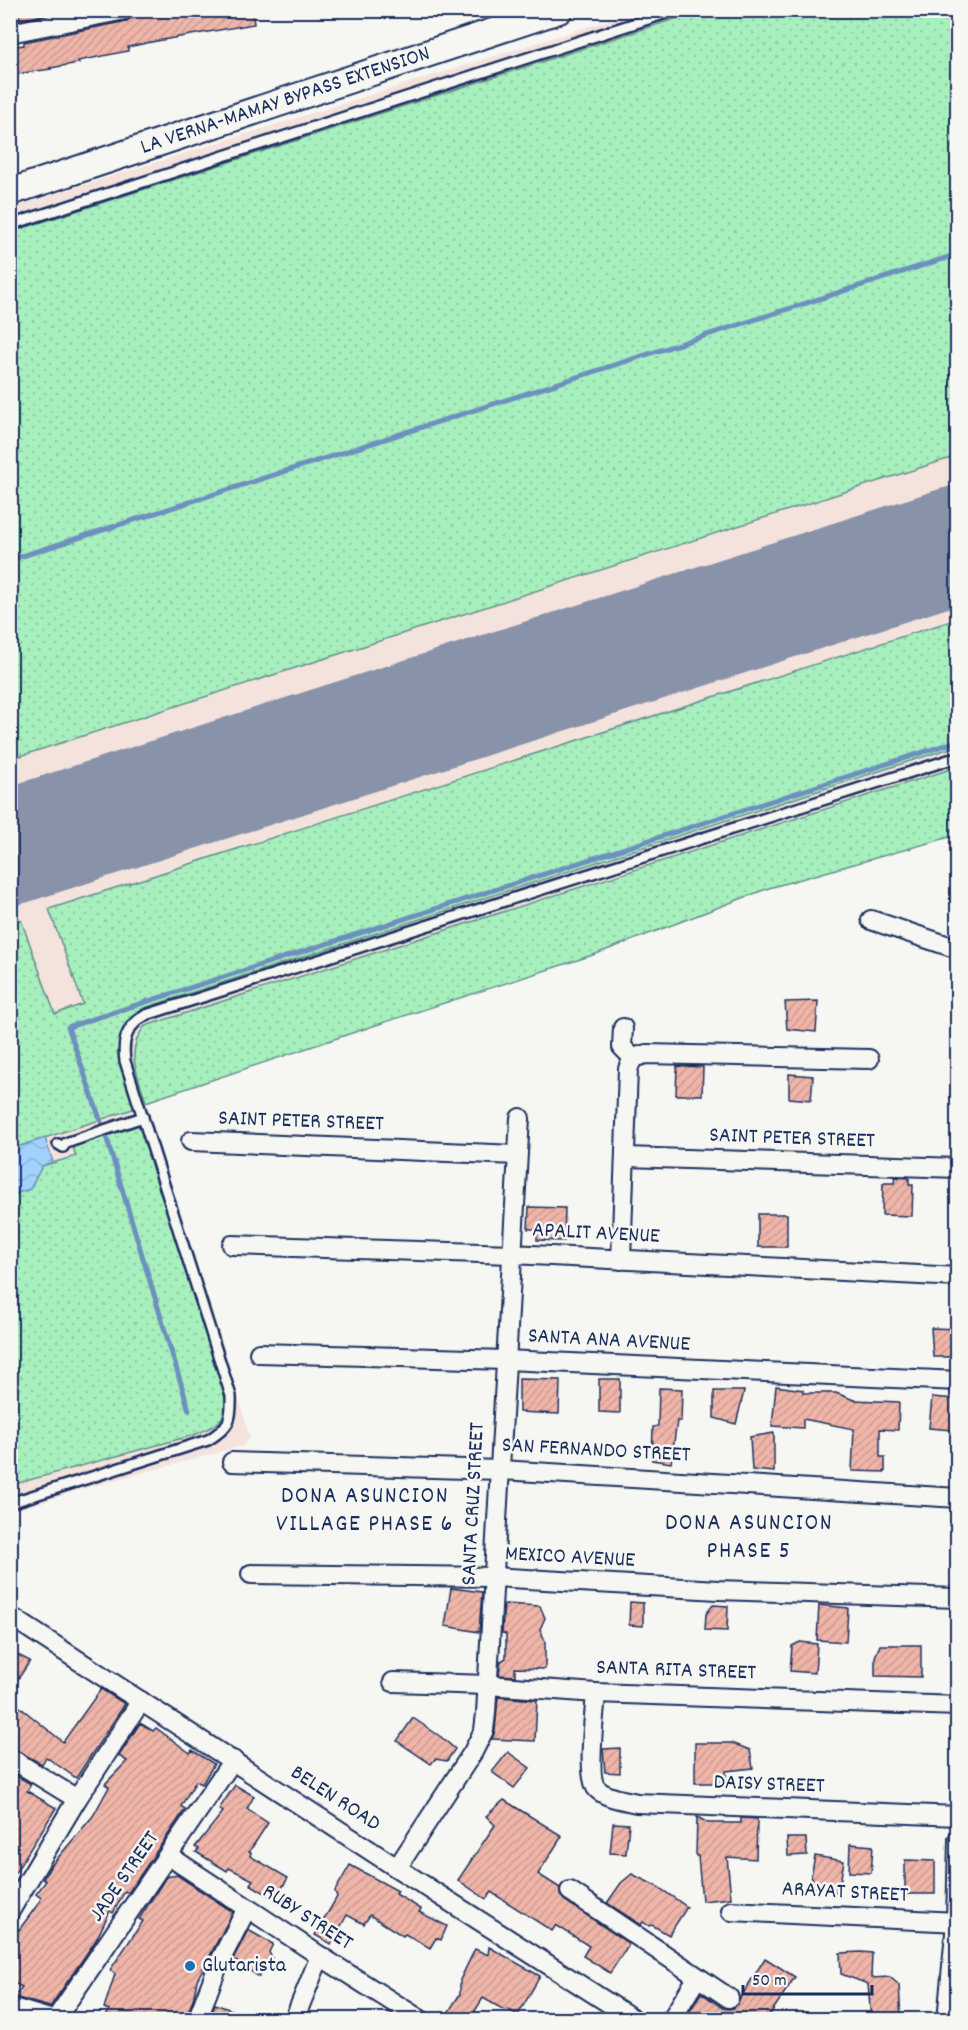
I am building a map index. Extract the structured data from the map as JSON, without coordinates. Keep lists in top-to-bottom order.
{
  "streets": {
    "main road": ["LA VERNA-MAMAY BYPASS EXTENSION"],
    "street": [
      "SAINT PETER STREET",
      "APALIT AVENUE",
      "SANTA ANA AVENUE",
      "SAN FERNANDO STREET",
      "SANTA CRUZ STREET",
      "MEXICO AVENUE",
      "SANTA RITA STREET",
      "DAISY STREET",
      "BELEN ROAD",
      "JADE STREET",
      "ARAYAT STREET",
      "RUBY STREET"
    ]
  },
  "crossings": [
    ["SAINT PETER STREET", "SANTA CRUZ STREET"],
    ["APALIT AVENUE", "SANTA CRUZ STREET"],
    ["SANTA ANA AVENUE", "SANTA CRUZ STREET"],
    ["SAN FERNANDO STREET", "SANTA CRUZ STREET"],
    ["SANTA CRUZ STREET", "MEXICO AVENUE"],
    ["SANTA CRUZ STREET", "SANTA RITA STREET"],
    ["SANTA CRUZ STREET", "BELEN ROAD"],
    ["SANTA RITA STREET", "DAISY STREET"],
    ["BELEN ROAD", "JADE STREET"],
    ["JADE STREET", "RUBY STREET"]
  ],
  "districts": ["DONA ASUNCION VILLAGE PHASE 6", "DONA ASUNCION PHASE 5"],
  "places": ["Glutarista"],
  "scale_bar": "50 m"
}
